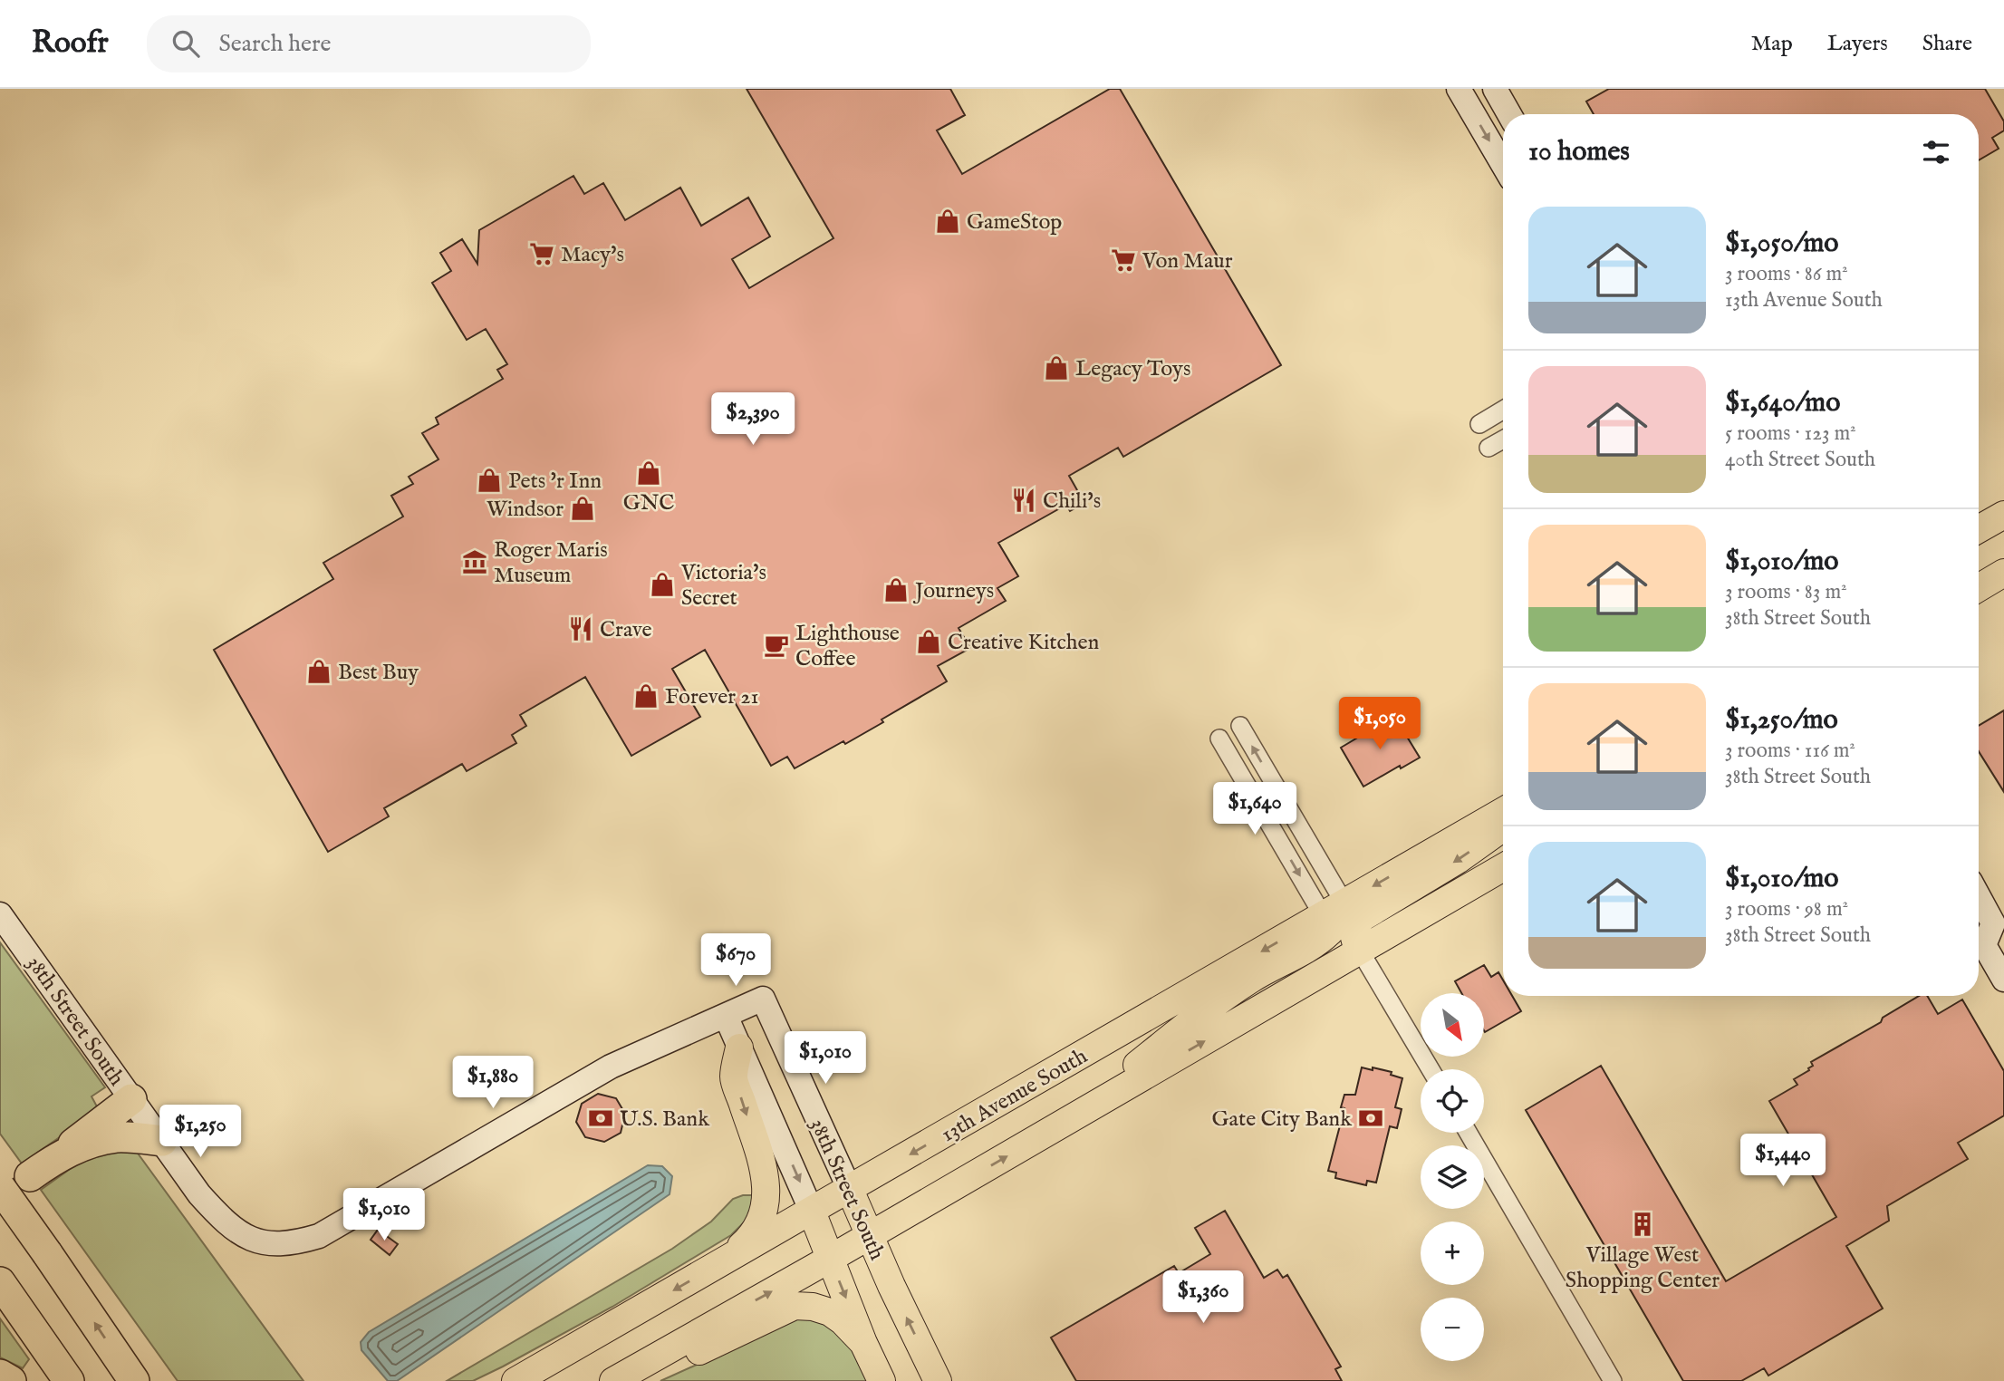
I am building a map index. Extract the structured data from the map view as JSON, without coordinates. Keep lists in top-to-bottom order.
{
  "streets": {
    "main road": ["38th Street South", "13th Avenue South"]
  },
  "crossings": [
    ["38th Street South", "13th Avenue South"]
  ],
  "places": {
    "shop": [
      "GameStop",
      "Legacy Toys",
      "GNC",
      "Pets 'r Inn",
      "Windsor",
      "Victoria's Secret",
      "Journeys",
      "Creative Kitchen",
      "Best Buy",
      "Forever 21"
    ],
    "supermarket": ["Macy's", "Von Maur"],
    "restaurant": ["Chili's", "Crave"],
    "museum": ["Roger Maris Museum"],
    "cafe": ["Lighthouse Coffee"],
    "bank": ["U.S. Bank", "Gate City Bank"],
    "building": ["Village West Shopping Center"]
  },
  "north": "bottom right",
  "page": {
    "header": "Roofr",
    "search": "Search here",
    "nav": ["Map", "Layers", "Share"],
    "heading": "10 homes",
    "list": [
      {
        "name": "$1,050/mo",
        "note": "3 rooms · 86 m² · 13th Avenue South"
      },
      {
        "name": "$1,640/mo",
        "note": "5 rooms · 123 m² · 40th Street South"
      },
      {
        "name": "$1,010/mo",
        "note": "3 rooms · 83 m² · 38th Street South"
      },
      {
        "name": "$1,250/mo",
        "note": "3 rooms · 116 m² · 38th Street South"
      },
      {
        "name": "$1,010/mo",
        "note": "3 rooms · 98 m² · 38th Street South"
      }
    ],
    "price": [
      "$2,390",
      "$1,050",
      "$1,640",
      "$670",
      "$1,010",
      "$1,880",
      "$1,250",
      "$1,440",
      "$1,010",
      "$1,360"
    ],
    "map_buttons": ["+", "−"]
  }
}
